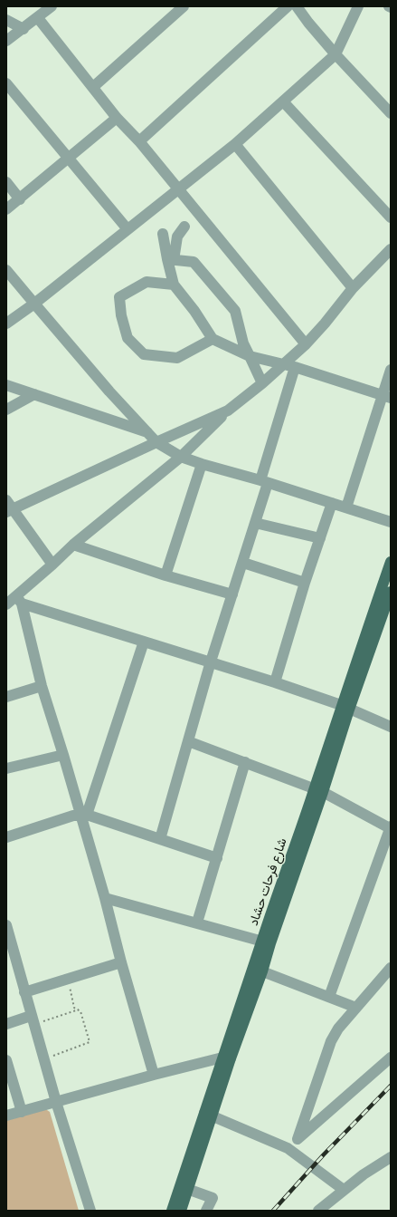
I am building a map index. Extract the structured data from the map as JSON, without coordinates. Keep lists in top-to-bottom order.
{
  "streets": {
    "main road": ["شارع فرحات حشاد"]
  }
}
